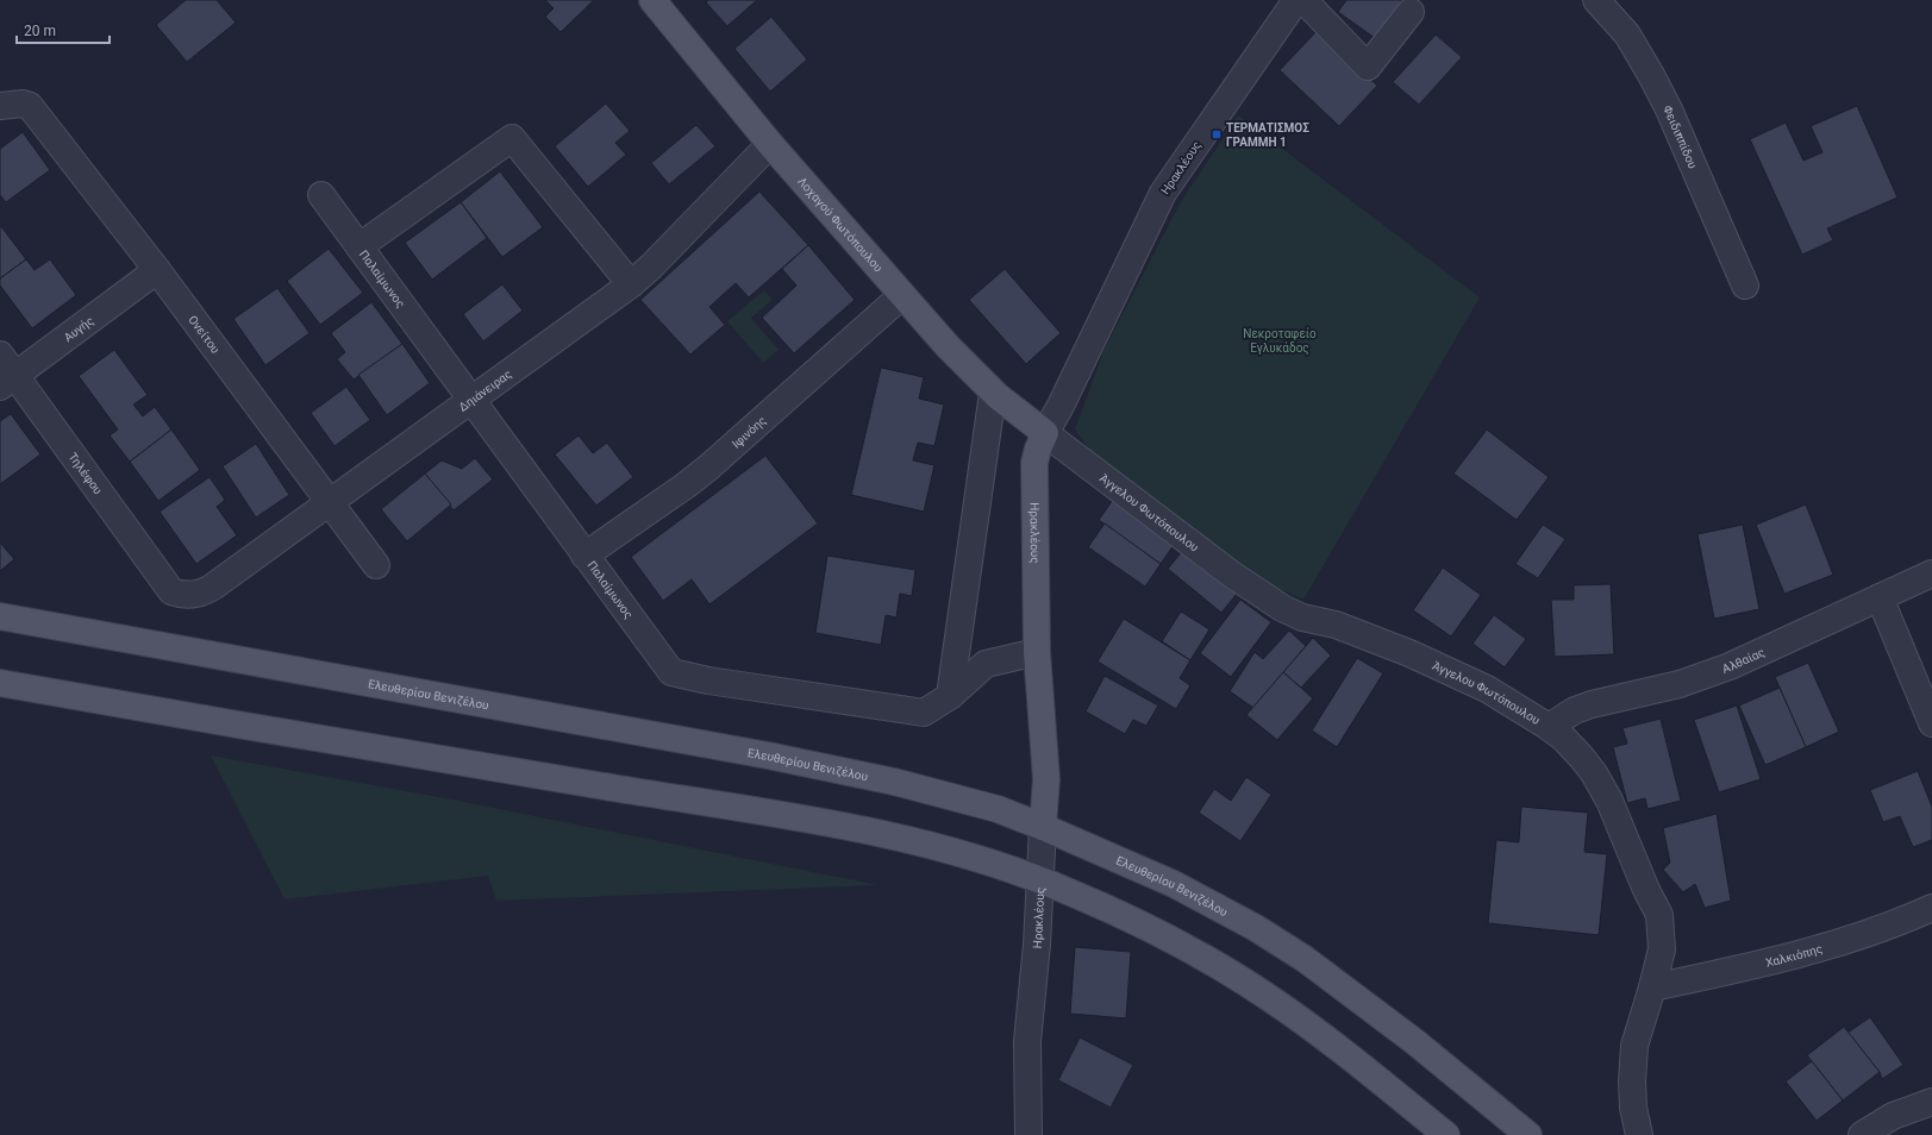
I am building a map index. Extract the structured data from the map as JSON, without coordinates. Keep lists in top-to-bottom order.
{
  "streets": {
    "main road": ["Ηρακλέους", "Λοχαγού Φωτόπουλου", "Ελευθερίου Βενιζέλου"],
    "street": [
      "Φειδιππίδου",
      "Παλαίμωνος",
      "Αυγής",
      "Ονείτου",
      "Δηιάνειρας",
      "Ιφινόης",
      "Τηλέφου",
      "Άγγελου Φωτόπουλου",
      "Αλθαίας",
      "Χαλκιόπης"
    ]
  },
  "crossings": [
    ["Ηρακλέους", "Λοχαγού Φωτόπουλου"],
    ["Ηρακλέους", "Παλαίμωνος"],
    ["Ηρακλέους", "Άγγελου Φωτόπουλου"],
    ["Ηρακλέους", "Ελευθερίου Βενιζέλου"],
    ["Λοχαγού Φωτόπουλου", "Δηιάνειρας"],
    ["Λοχαγού Φωτόπουλου", "Ιφινόης"],
    ["Λοχαγού Φωτόπουλου", "Άγγελου Φωτόπουλου"],
    ["Παλαίμωνος", "Δηιάνειρας"],
    ["Παλαίμωνος", "Ιφινόης"],
    ["Αυγής", "Ονείτου"],
    ["Αυγής", "Τηλέφου"],
    ["Ονείτου", "Δηιάνειρας"],
    ["Δηιάνειρας", "Τηλέφου"],
    ["Άγγελου Φωτόπουλου", "Αλθαίας"],
    ["Άγγελου Φωτόπουλου", "Χαλκιόπης"]
  ],
  "parks": ["Νεκροταφείο Εγλυκάδος"],
  "places": {
    "transit": ["ΤΕΡΜΑΤΙΣΜΟΣ ΓΡΑΜΜΗ 1"]
  },
  "scale_bar": "20 m"
}
